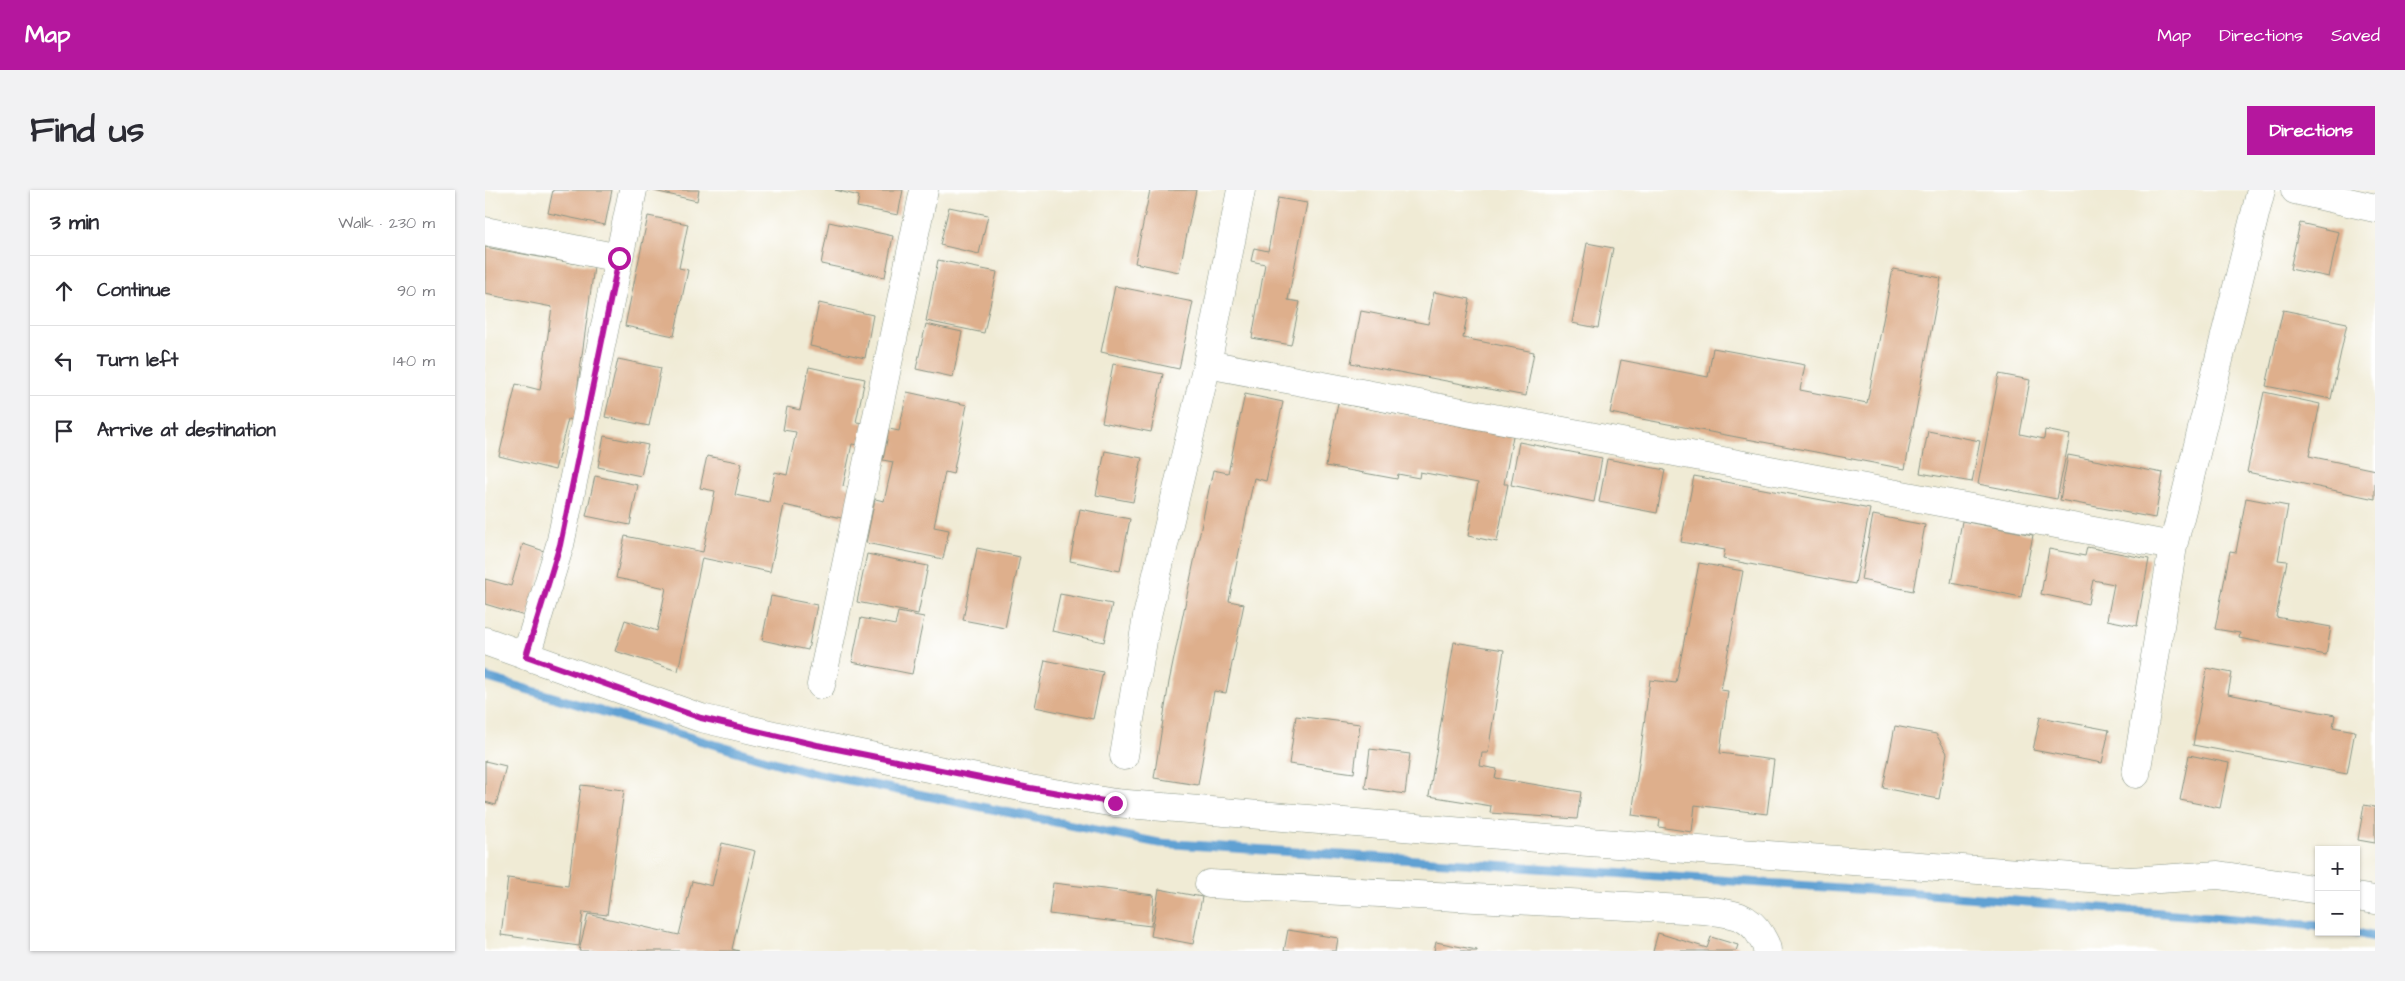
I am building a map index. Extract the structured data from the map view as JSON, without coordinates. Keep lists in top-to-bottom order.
{
  "page": {
    "header": "Map",
    "nav": ["Map", "Directions", "Saved"],
    "title": "Find us",
    "buttons": "Directions",
    "heading": ["3 min", "Walk · 230 m"],
    "list": [
      ["Continue", "90 m"],
      ["Turn left", "140 m"],
      "Arrive at destination"
    ],
    "map_buttons": ["+", "−"]
  }
}
